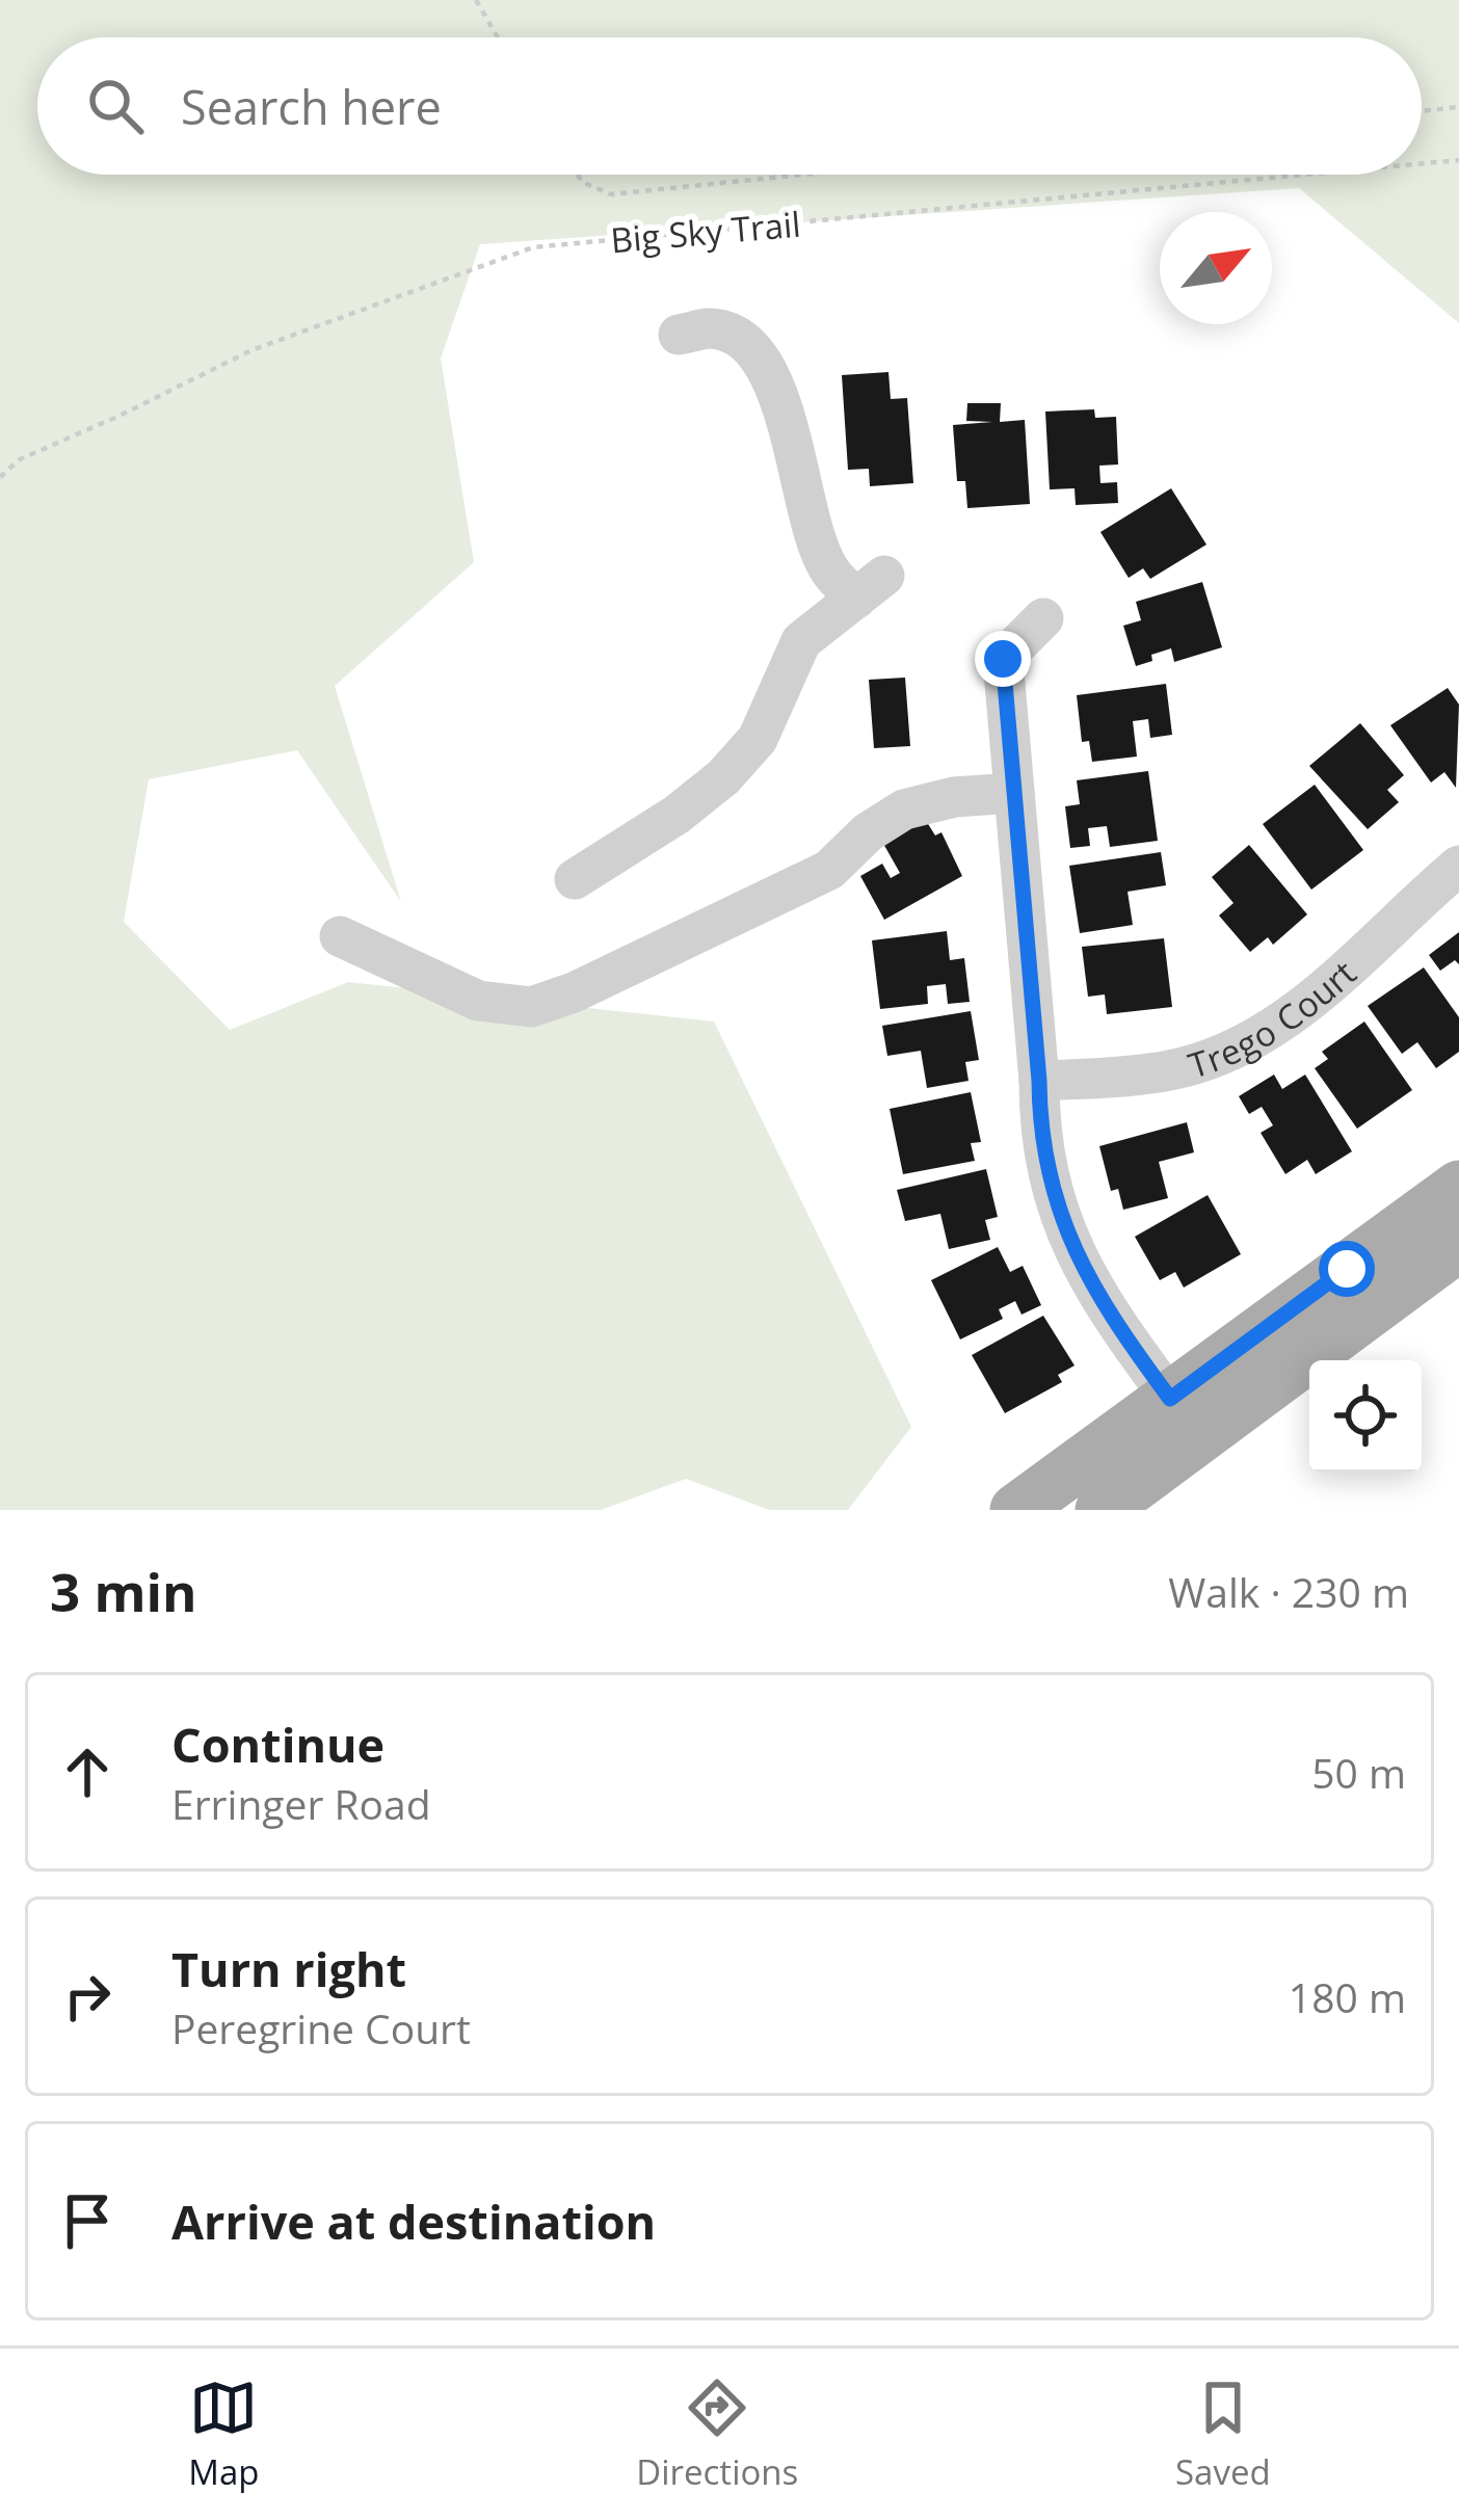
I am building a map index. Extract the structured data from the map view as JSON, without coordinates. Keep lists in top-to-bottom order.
{
  "streets": {
    "street": ["Trego Court"],
    "path": ["Big Sky Trail"]
  },
  "north": "top right",
  "page": {
    "search": "Search here",
    "heading": ["3 min", "Walk · 230 m"],
    "list": [
      ["Continue", "Erringer Road", "50 m"],
      ["Turn right", "Peregrine Court", "180 m"],
      "Arrive at destination"
    ],
    "nav": ["Map", "Directions", "Saved"]
  }
}
